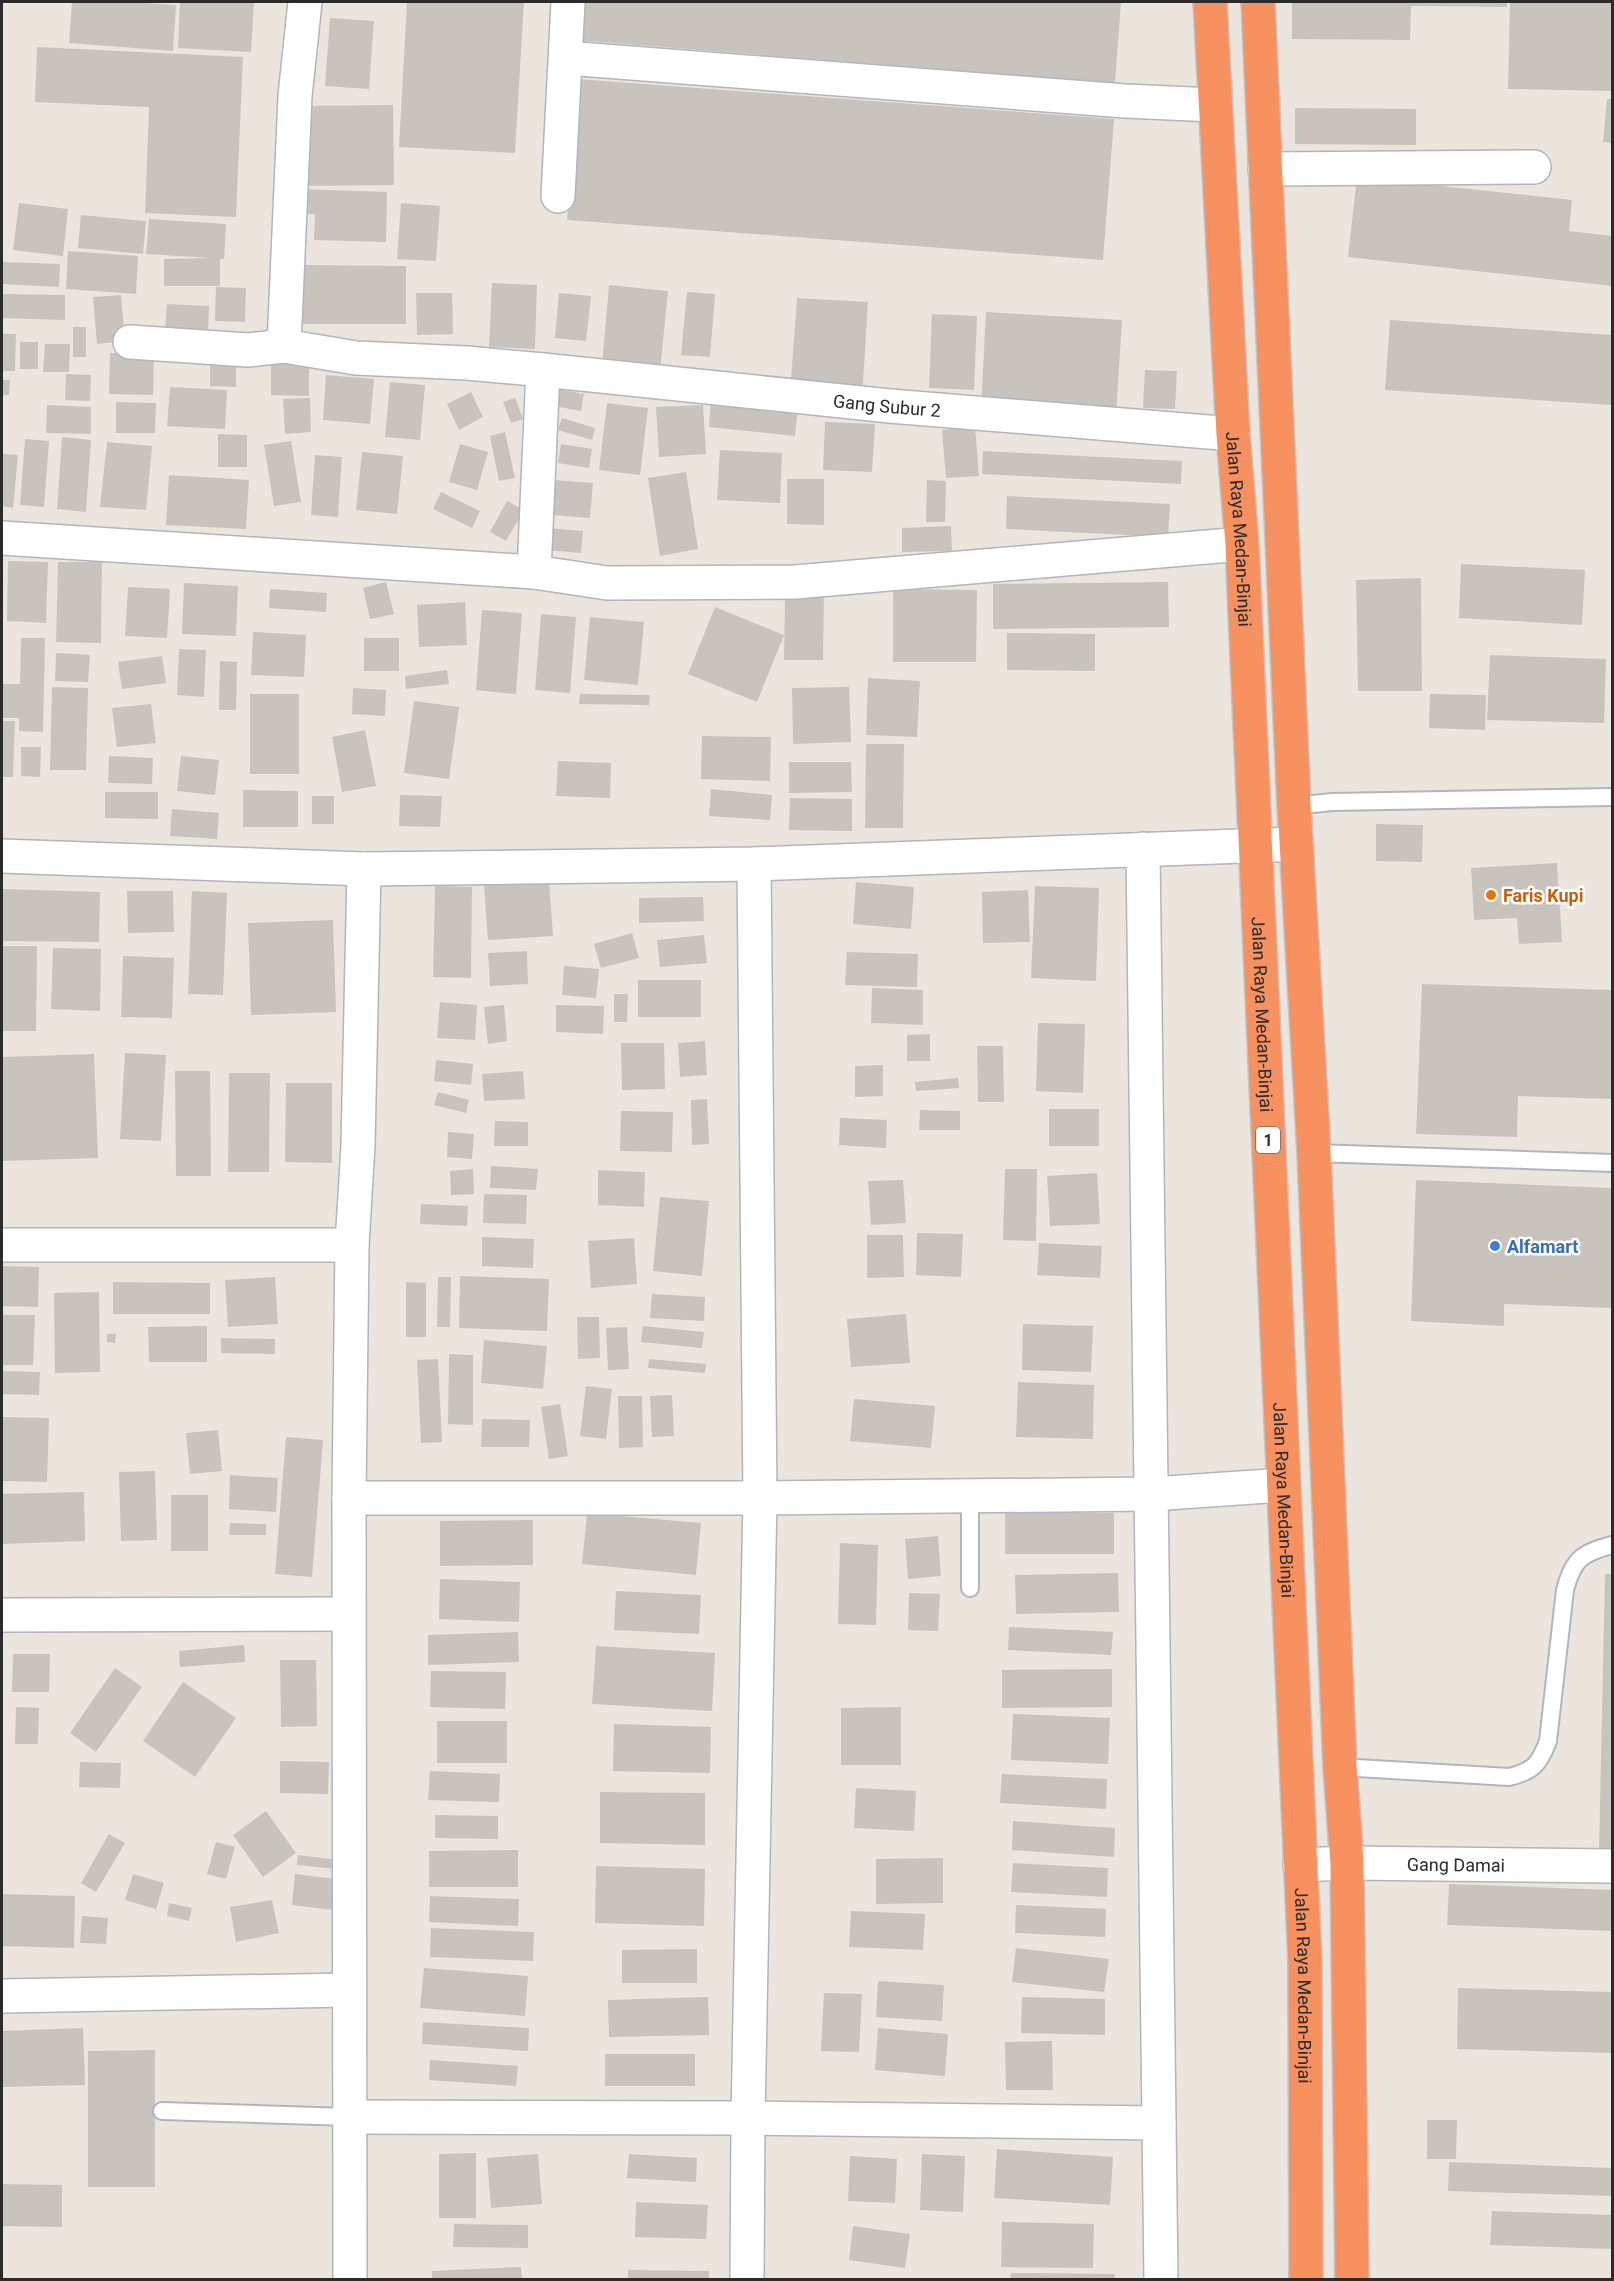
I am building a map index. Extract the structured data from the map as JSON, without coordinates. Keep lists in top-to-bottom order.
{
  "streets": {
    "highway": ["Jalan Raya Medan-Binjai", "1"],
    "street": ["Gang Subur 2", "Gang Damai"]
  },
  "crossings": [
    ["Gang Subur 2", "Jalan Raya Medan-Binjai"],
    ["Jalan Raya Medan-Binjai", "Gang Damai"]
  ],
  "places": ["Faris Kupi", "Alfamart"]
}
